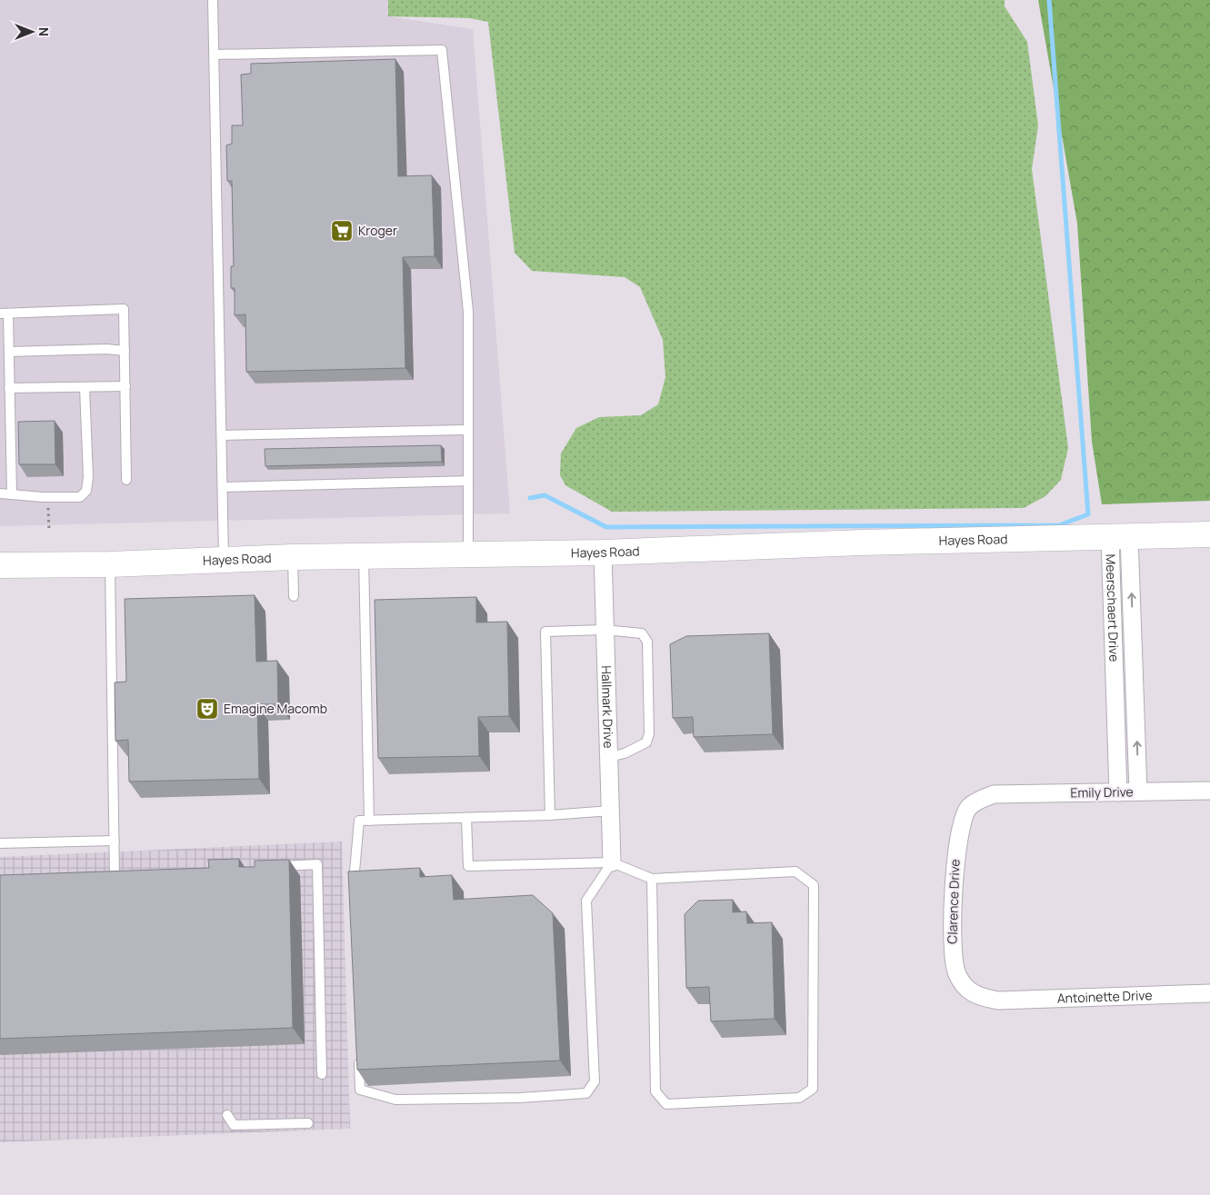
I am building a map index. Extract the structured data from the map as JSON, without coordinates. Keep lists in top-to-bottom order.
{
  "streets": {
    "street": [
      "Hayes Road",
      "Meerschaert Drive",
      "Hallmark Drive",
      "Emily Drive",
      "Clarence Drive",
      "Antoinette Drive"
    ]
  },
  "crossings": [
    ["Hayes Road", "Meerschaert Drive"],
    ["Hayes Road", "Hallmark Drive"],
    ["Meerschaert Drive", "Emily Drive"],
    ["Emily Drive", "Clarence Drive"],
    ["Clarence Drive", "Antoinette Drive"]
  ],
  "places": {
    "supermarket": ["Kroger"],
    "theatre": ["Emagine Macomb"]
  },
  "north": "right"
}
